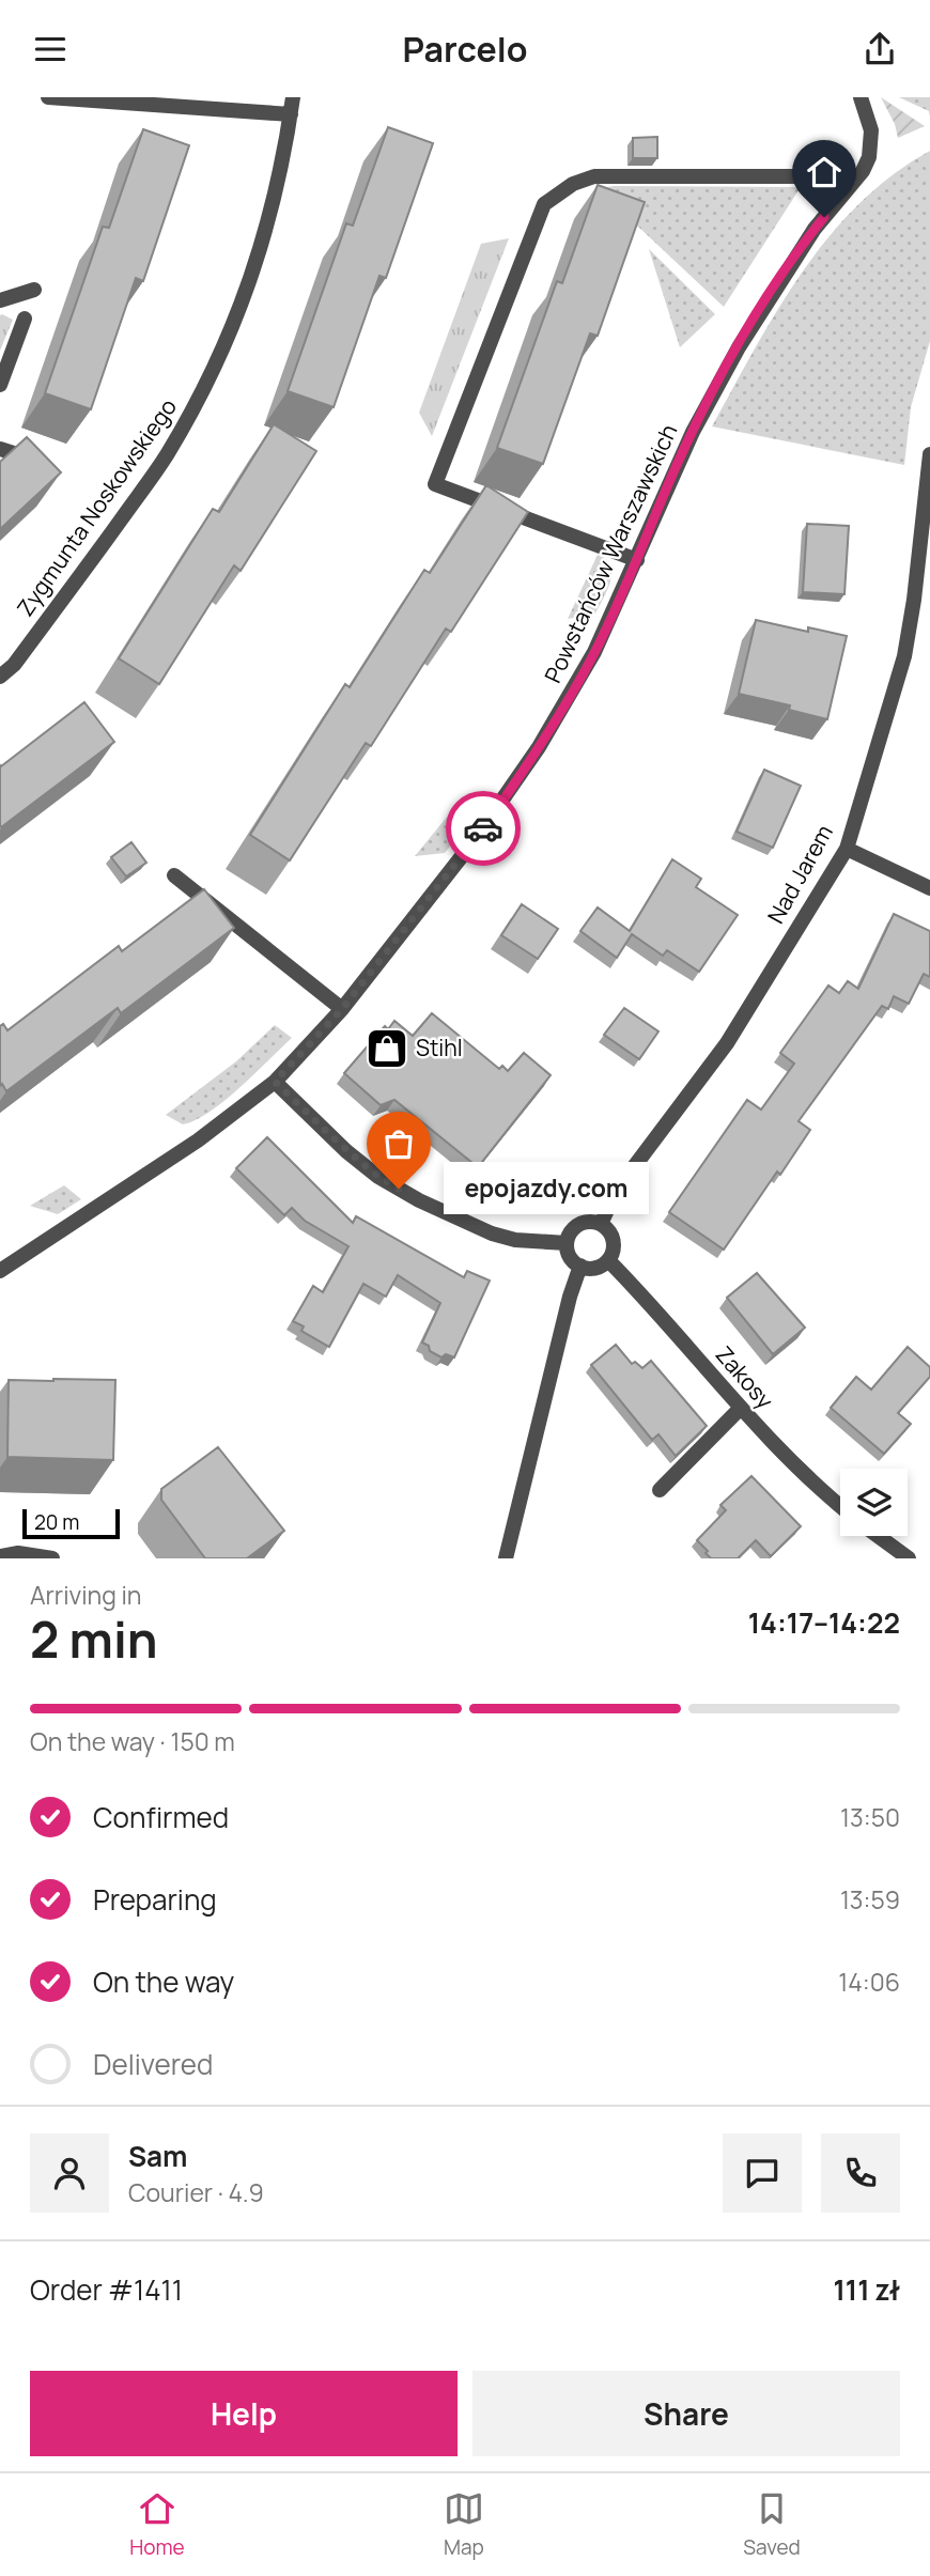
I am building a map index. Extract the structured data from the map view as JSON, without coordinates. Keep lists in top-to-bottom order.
{
  "streets": {
    "street": [
      "Zygmunta Noskowskiego",
      "Powstańców Warszawskich",
      "Nad Jarem",
      "Zakosy"
    ]
  },
  "crossings": [
    ["Nad Jarem", "Zakosy"]
  ],
  "places": {
    "shop": ["Stihl"],
    "other": ["epojazdy.com"]
  },
  "scale_bar": "20 m",
  "page": {
    "header": "Parcelo",
    "bubble": "epojazdy.com",
    "scale": "20 m",
    "heading": ["2 min", "Arriving in", "14:17–14:22"],
    "panel": [
      "Sam",
      "Courier · 4.9",
      "Order #1411",
      "111 zł"
    ],
    "bar": "On the way · 150 m",
    "list": [
      ["Confirmed", "13:50"],
      ["Preparing", "13:59"],
      ["On the way", "14:06"],
      "Delivered"
    ],
    "buttons": ["Help", "Share"],
    "tabs": ["Home", "Map", "Saved"]
  }
}
